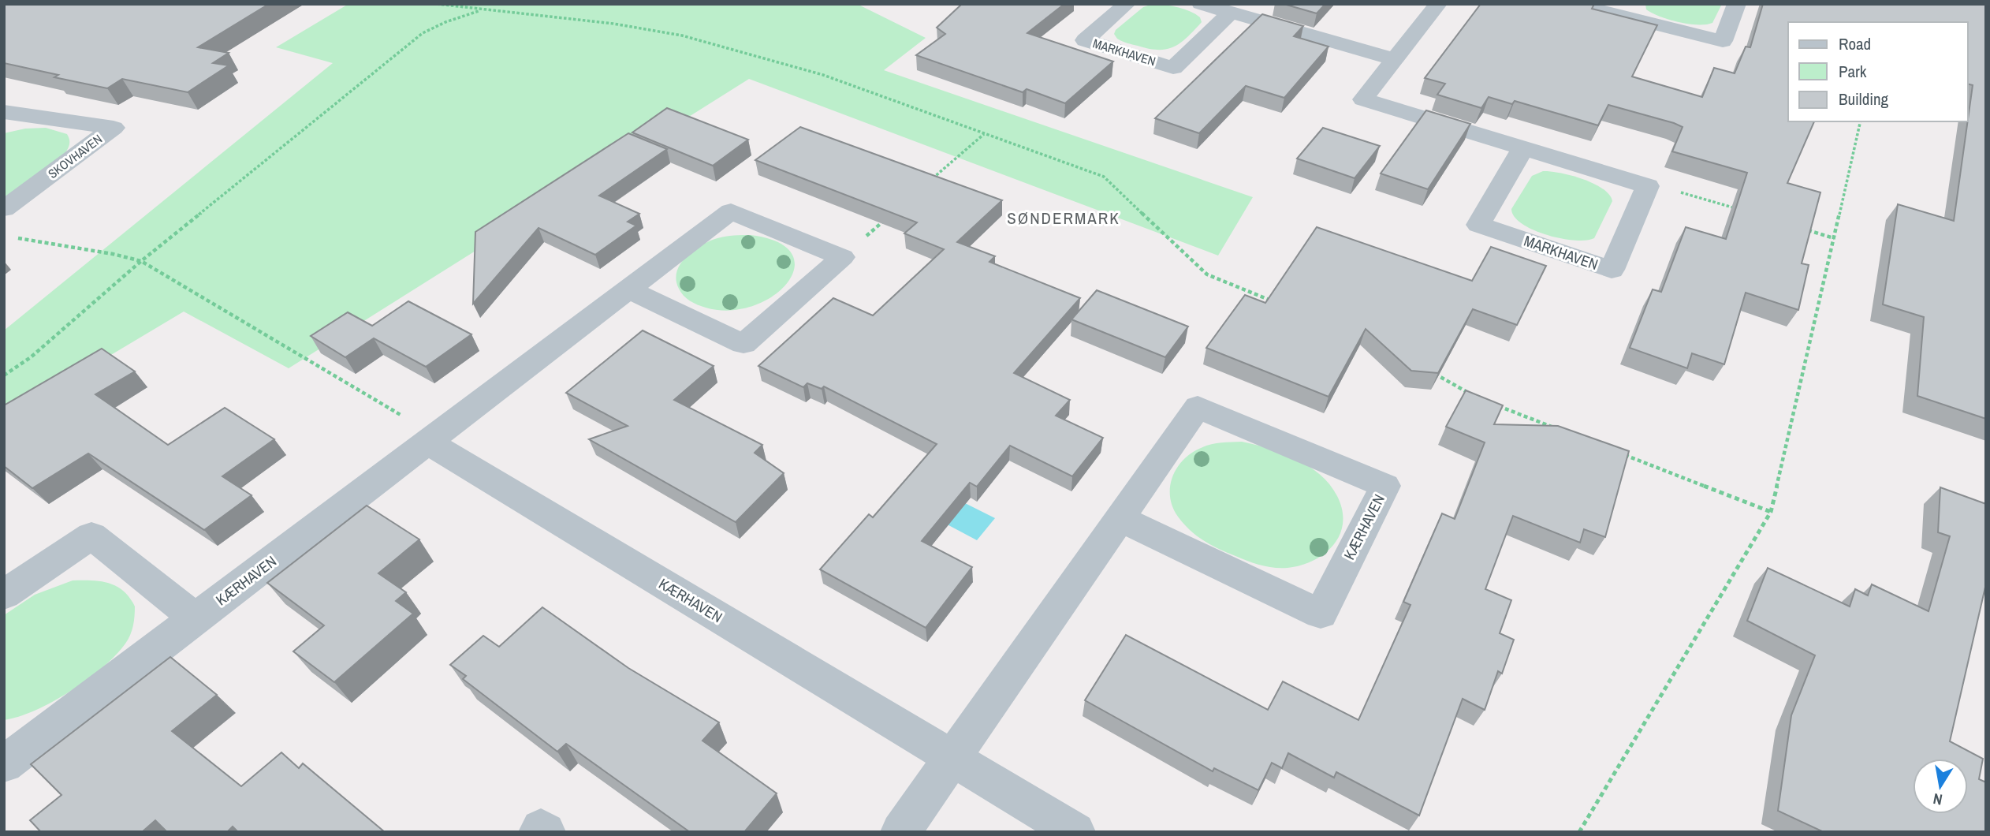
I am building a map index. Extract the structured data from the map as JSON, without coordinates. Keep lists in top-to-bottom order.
{
  "streets": {
    "street": ["MARKHAVEN", "SKOVHAVEN", "KÆRHAVEN"]
  },
  "districts": ["SØNDERMARK"],
  "legend": ["Road", "Park", "Building"],
  "north": "bottom"
}
